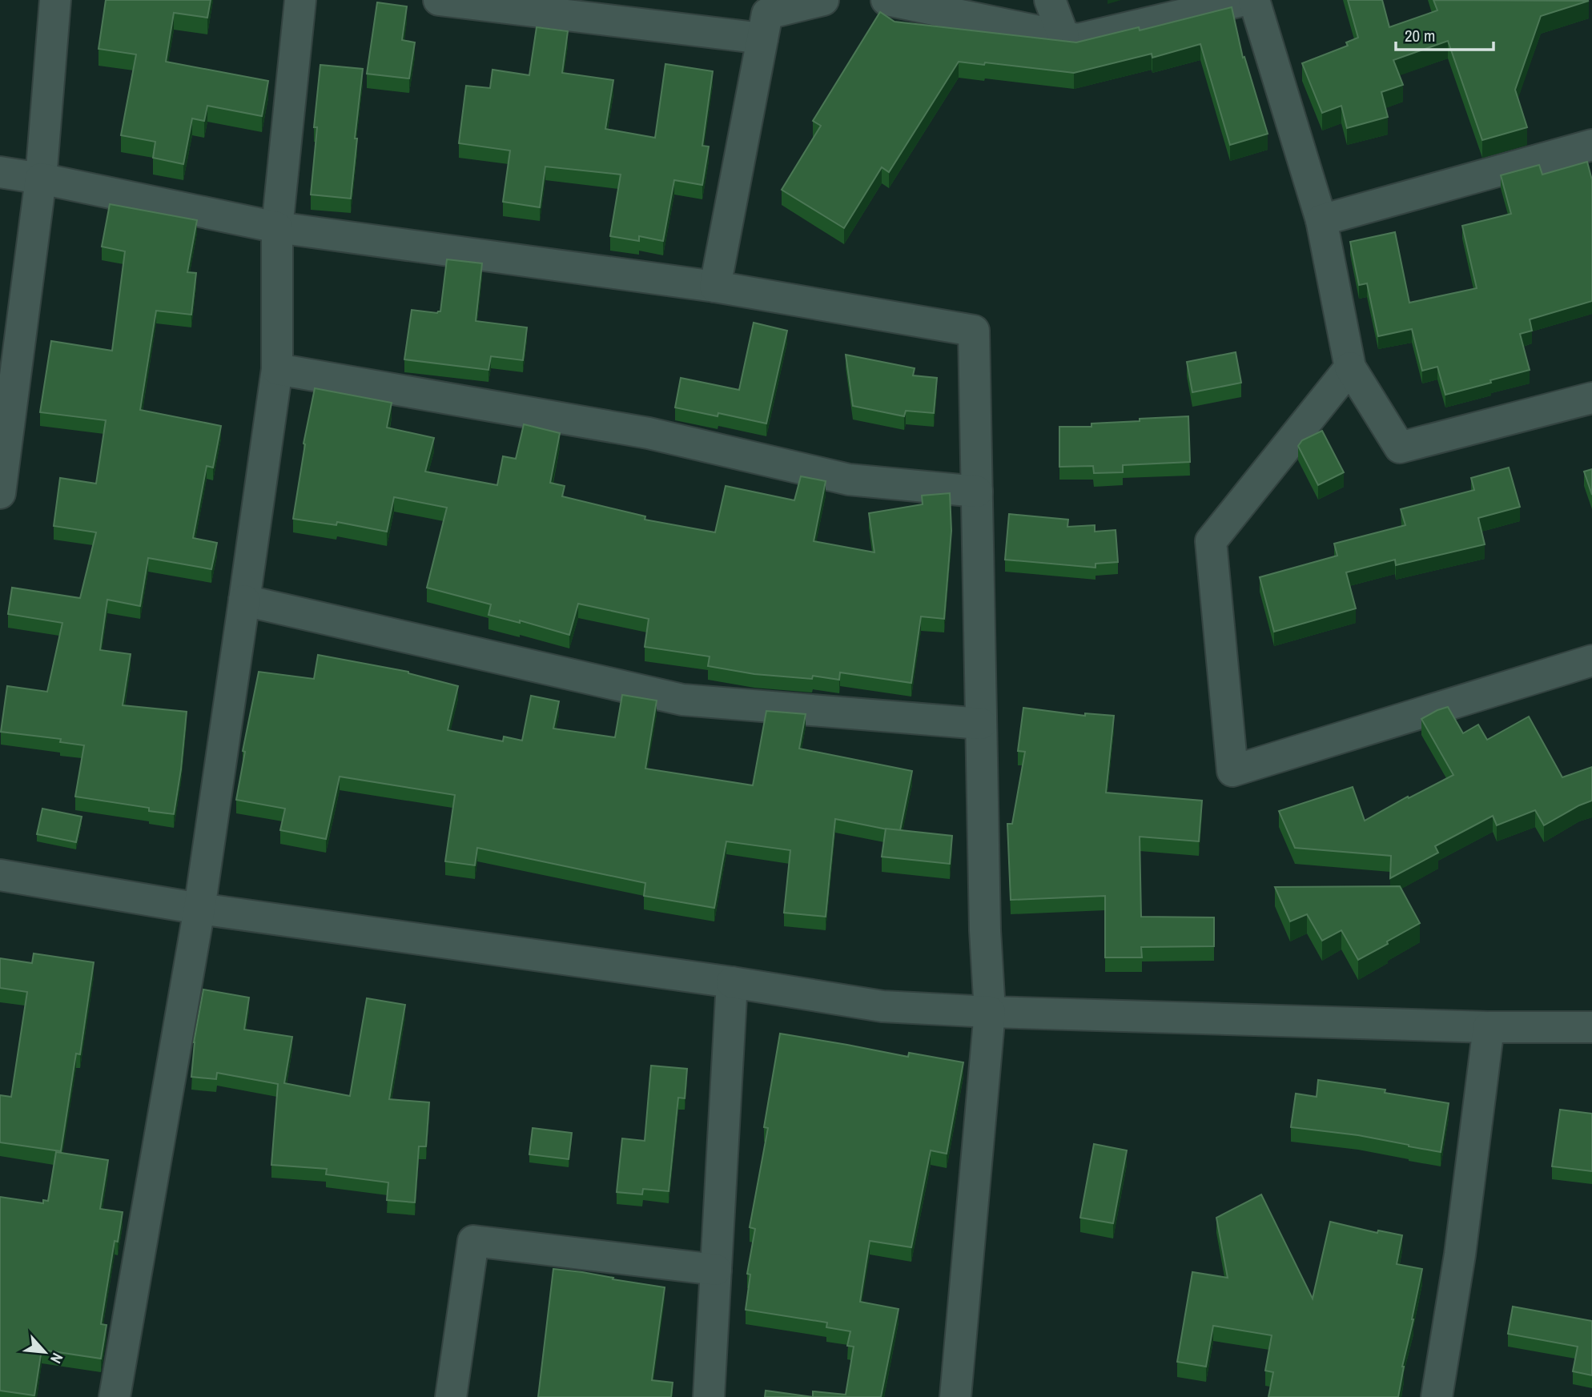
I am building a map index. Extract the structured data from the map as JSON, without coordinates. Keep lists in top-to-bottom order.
{
  "scale_bar": "20 m",
  "north": "bottom right"
}
